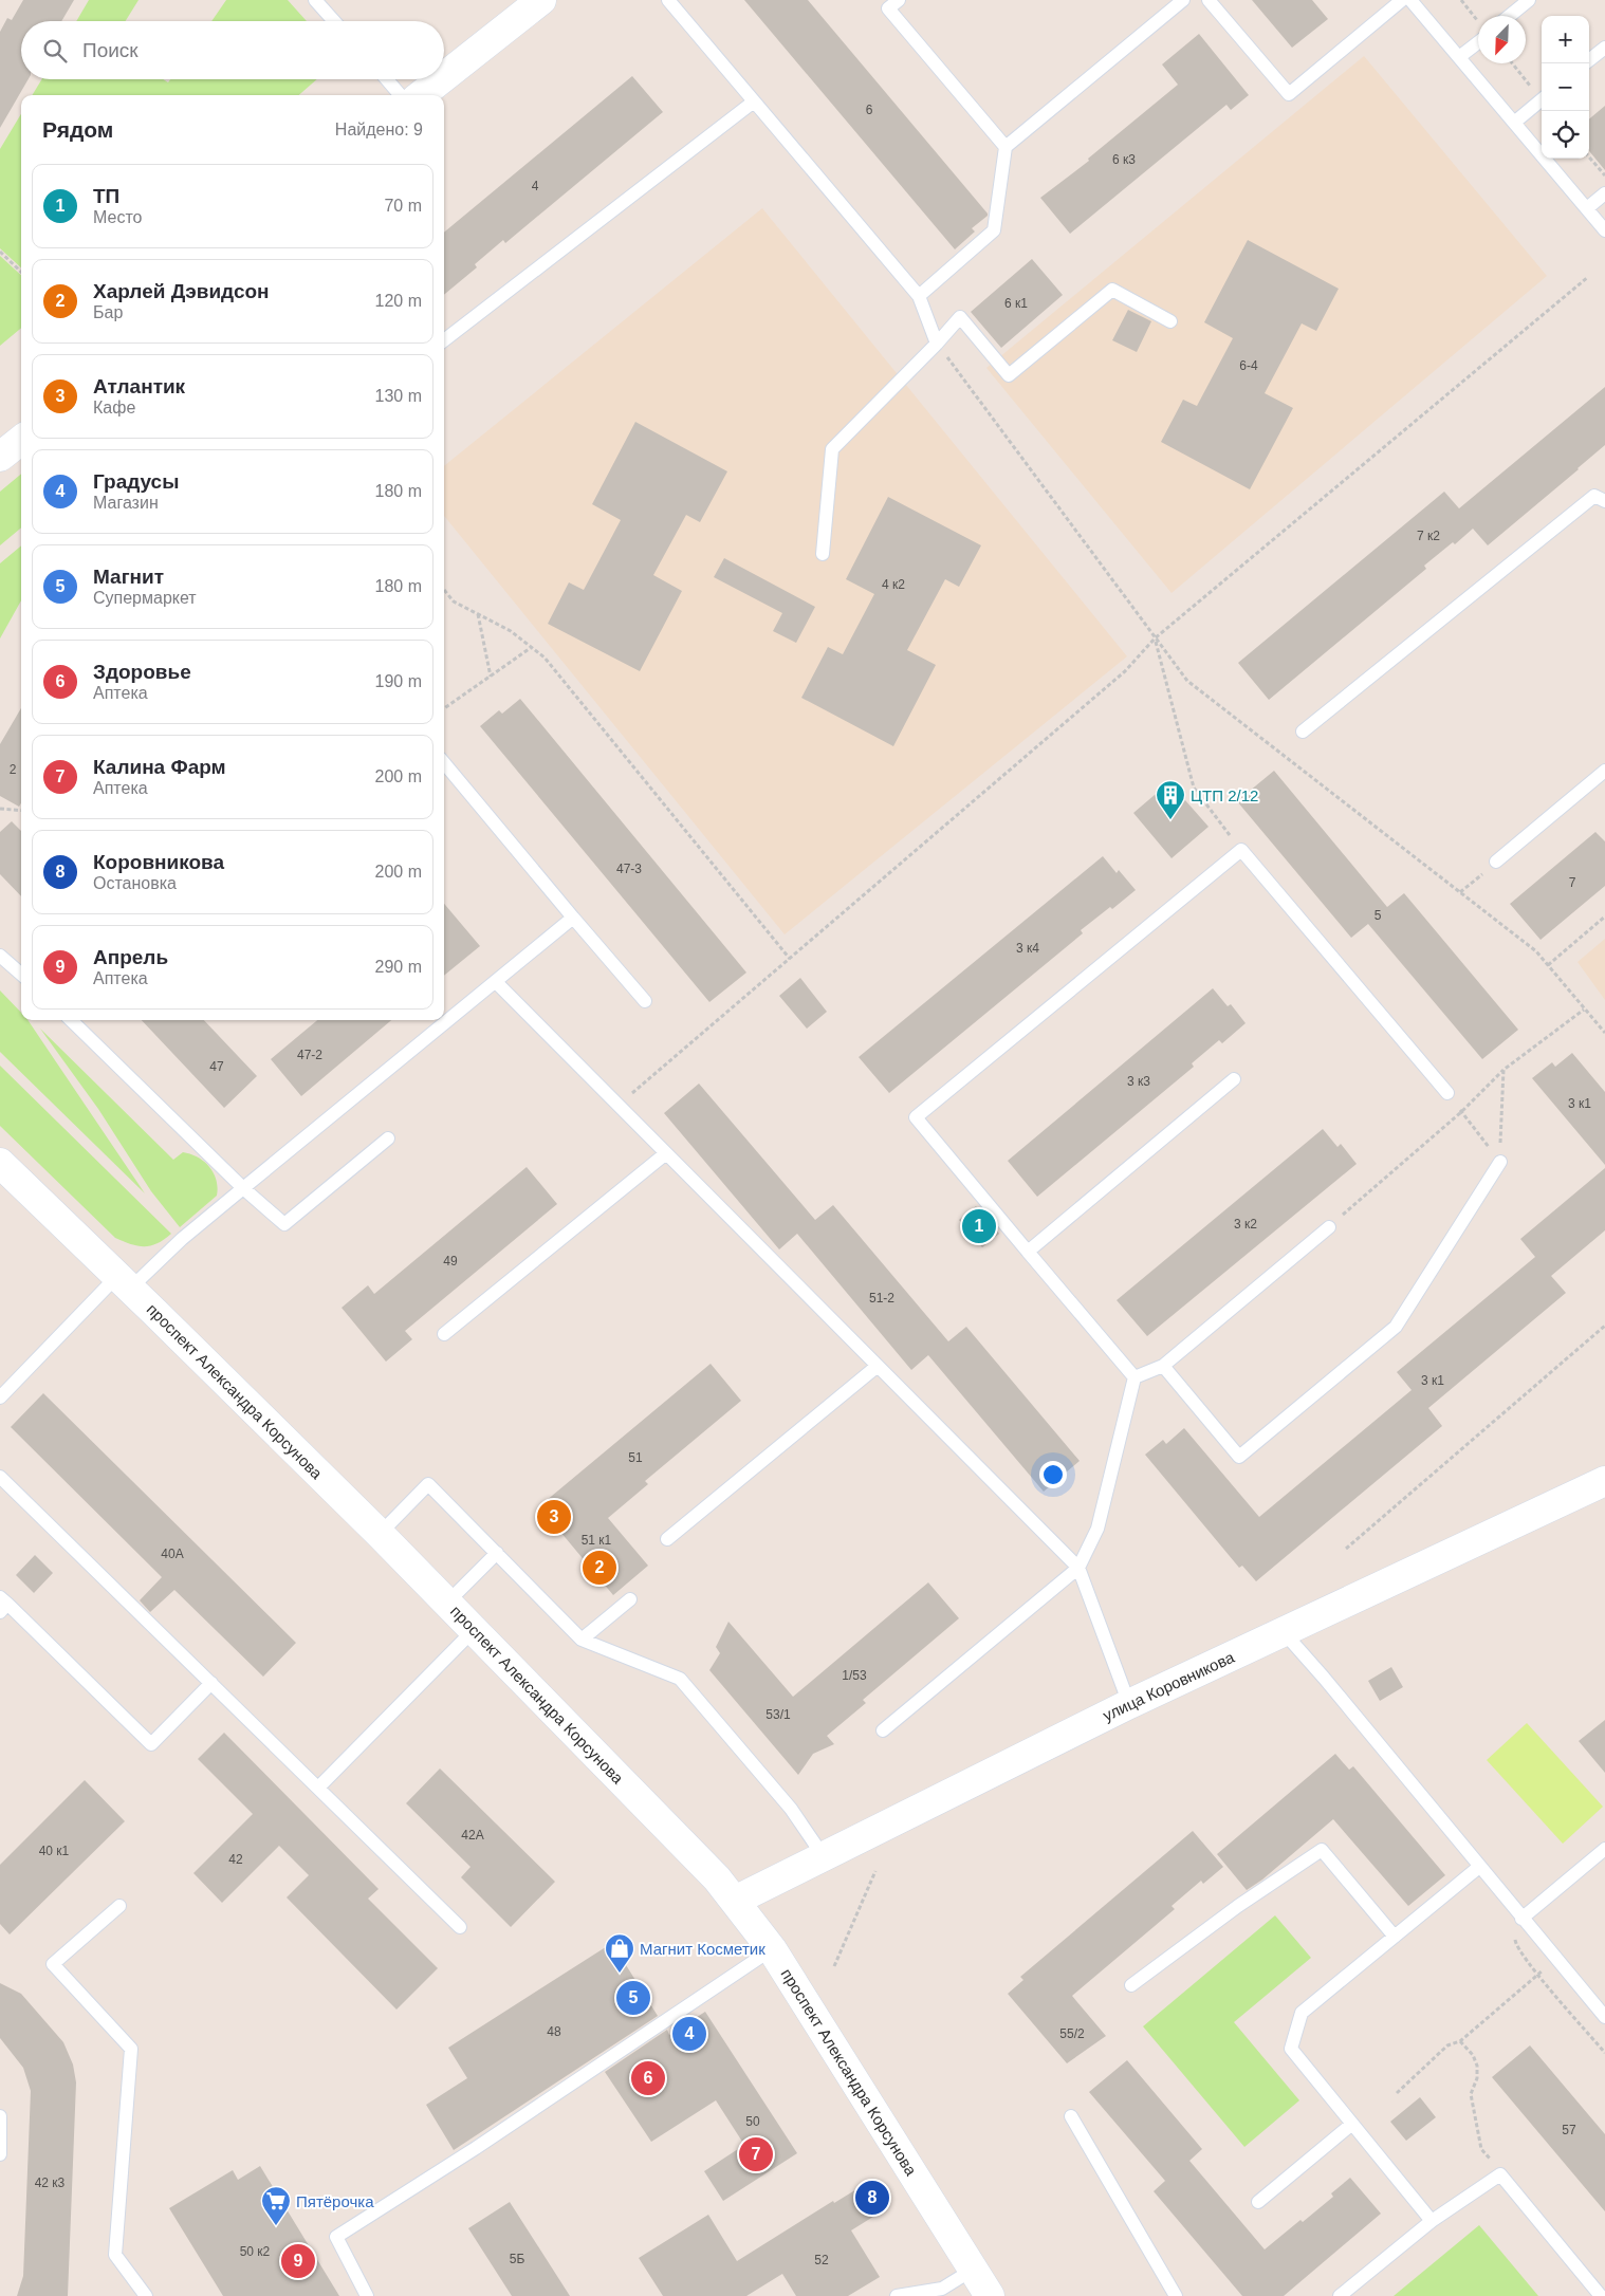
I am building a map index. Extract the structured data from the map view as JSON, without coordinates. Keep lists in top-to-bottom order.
{
  "streets": {
    "street": ["проспект Александра Корсунова", "улица Коровникова"]
  },
  "crossings": [
    ["проспект Александра Корсунова", "улица Коровникова"]
  ],
  "places": {
    "building": ["ЦТП 2/12"],
    "shop": ["Магнит Косметик"],
    "supermarket": ["Пятёрочка"]
  },
  "house_numbers": [
    "6",
    "6 к3",
    "4",
    "6 к1",
    "6-4",
    "7 к2",
    "4 к2",
    "2",
    "47-3",
    "7",
    "5",
    "3 к4",
    "47-2",
    "47",
    "3 к3",
    "3 к1",
    "3 к2",
    "49",
    "51-2",
    "3 к1",
    "51",
    "51 к1",
    "40А",
    "1/53",
    "53/1",
    "42А",
    "40 к1",
    "42",
    "48",
    "55/2",
    "50",
    "57",
    "42 к3",
    "50 к2",
    "5Б",
    "52"
  ],
  "north": "bottom left",
  "page": {
    "map_buttons": ["+", "−"],
    "search": "Поиск",
    "heading": ["Рядом", "Найдено: 9"],
    "list": [
      {
        "mark": "1",
        "name": "ТП",
        "note": "Место",
        "value": "70 m"
      },
      {
        "mark": "2",
        "name": "Харлей Дэвидсон",
        "note": "Бар",
        "value": "120 m"
      },
      {
        "mark": "3",
        "name": "Атлантик",
        "note": "Кафе",
        "value": "130 m"
      },
      {
        "mark": "4",
        "name": "Градусы",
        "note": "Магазин",
        "value": "180 m"
      },
      {
        "mark": "5",
        "name": "Магнит",
        "note": "Супермаркет",
        "value": "180 m"
      },
      {
        "mark": "6",
        "name": "Здоровье",
        "note": "Аптека",
        "value": "190 m"
      },
      {
        "mark": "7",
        "name": "Калина Фарм",
        "note": "Аптека",
        "value": "200 m"
      },
      {
        "mark": "8",
        "name": "Коровникова",
        "note": "Остановка",
        "value": "200 m"
      },
      {
        "mark": "9",
        "name": "Апрель",
        "note": "Аптека",
        "value": "290 m"
      }
    ],
    "pins": [
      "1",
      "3",
      "2",
      "5",
      "4",
      "6",
      "7",
      "8",
      "9"
    ]
  }
}
